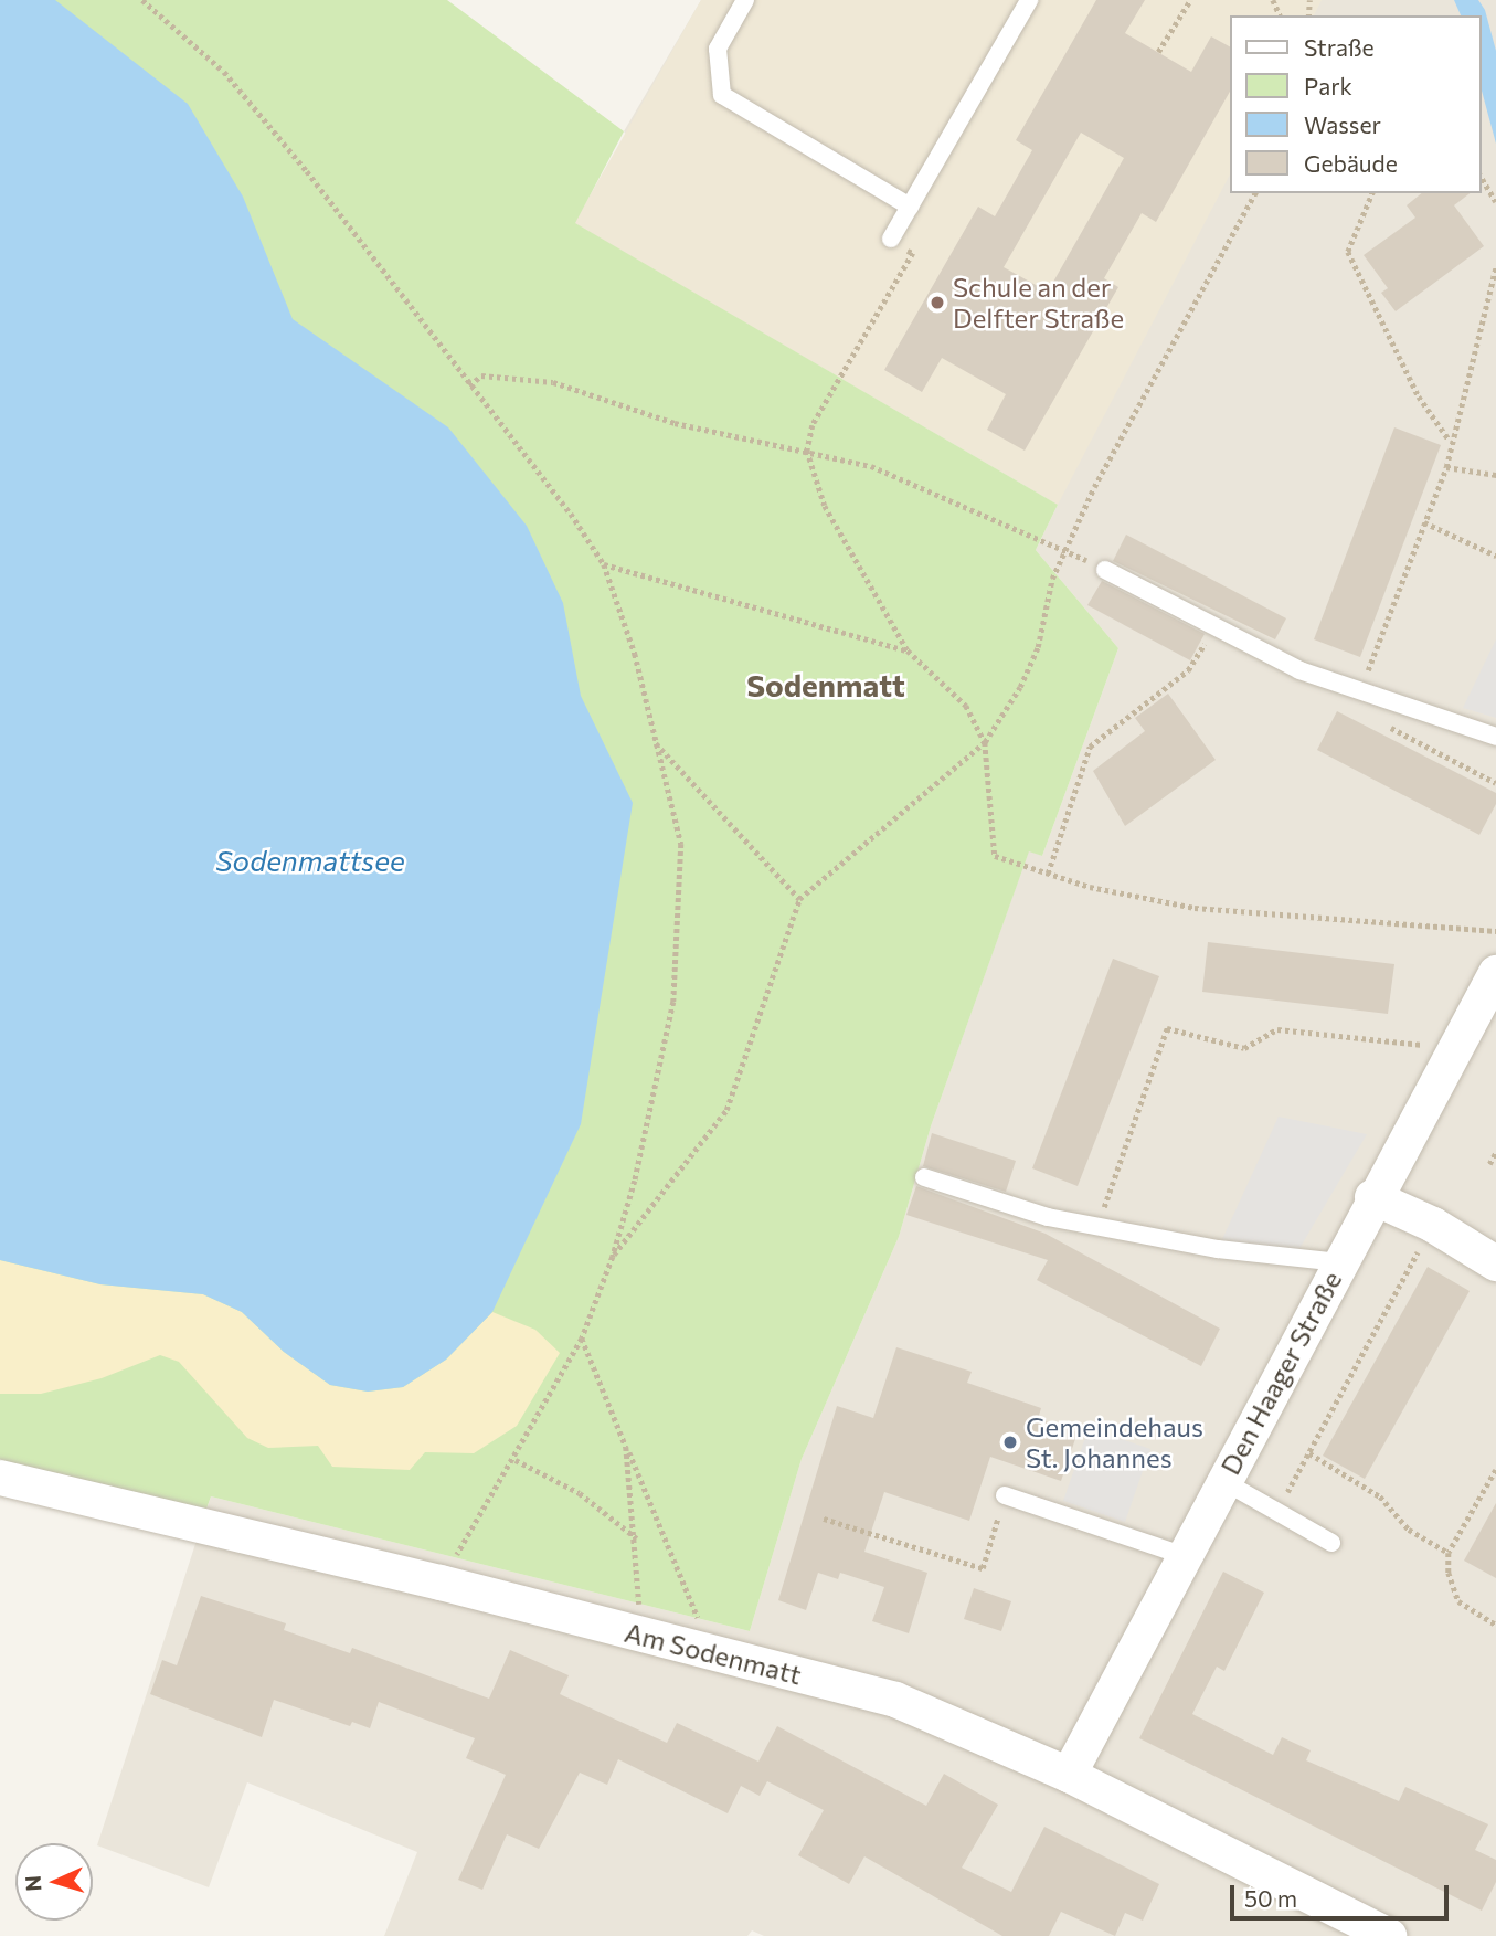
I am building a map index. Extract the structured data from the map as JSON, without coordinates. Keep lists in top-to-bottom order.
{
  "streets": {
    "street": ["Den Haager Straße", "Am Sodenmatt"]
  },
  "crossings": [
    ["Den Haager Straße", "Am Sodenmatt"]
  ],
  "districts": ["Sodenmatt"],
  "water": ["Sodenmattsee"],
  "places": ["Schule an der Delfter Straße", "Gemeindehaus St. Johannes"],
  "legend": [
    "Straße",
    "Park",
    "Wasser",
    "Gebäude"
  ],
  "scale_bar": "50 m",
  "north": "left"
}
